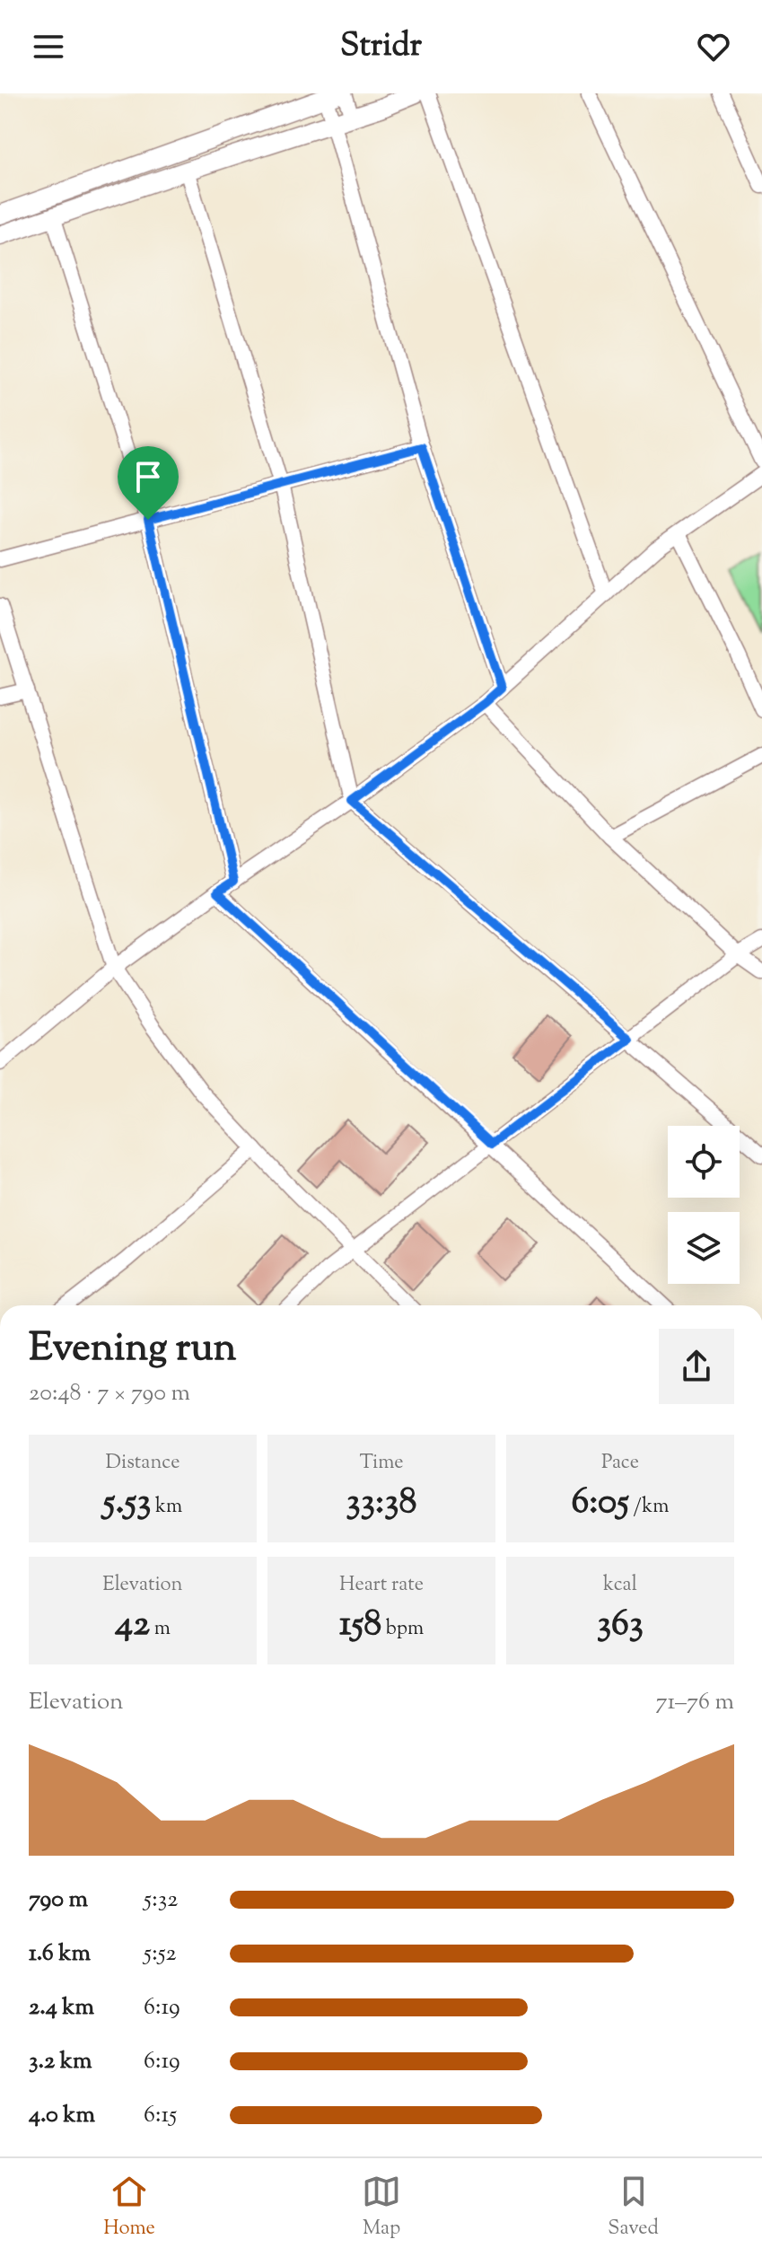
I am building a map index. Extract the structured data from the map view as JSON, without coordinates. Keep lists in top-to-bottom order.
{
  "page": {
    "header": "Stridr",
    "heading": ["Evening run", "20:48 · 7 × 790 m"],
    "stats": [
      ["Distance", "5.53 km"],
      ["Time", "33:38"],
      ["Pace", "6:05 /km"],
      ["Elevation", "42 m"],
      ["Heart rate", "158 bpm"],
      ["kcal", "363"]
    ],
    "chart": ["Elevation", "71–76 m"],
    "list": [
      {
        "name": "790 m",
        "note": "5:32"
      },
      {
        "name": "1.6 km",
        "note": "5:52"
      },
      {
        "name": "2.4 km",
        "note": "6:19"
      },
      {
        "name": "3.2 km",
        "note": "6:19"
      },
      {
        "name": "4.0 km",
        "note": "6:15"
      }
    ],
    "tabs": ["Home", "Map", "Saved"]
  }
}
